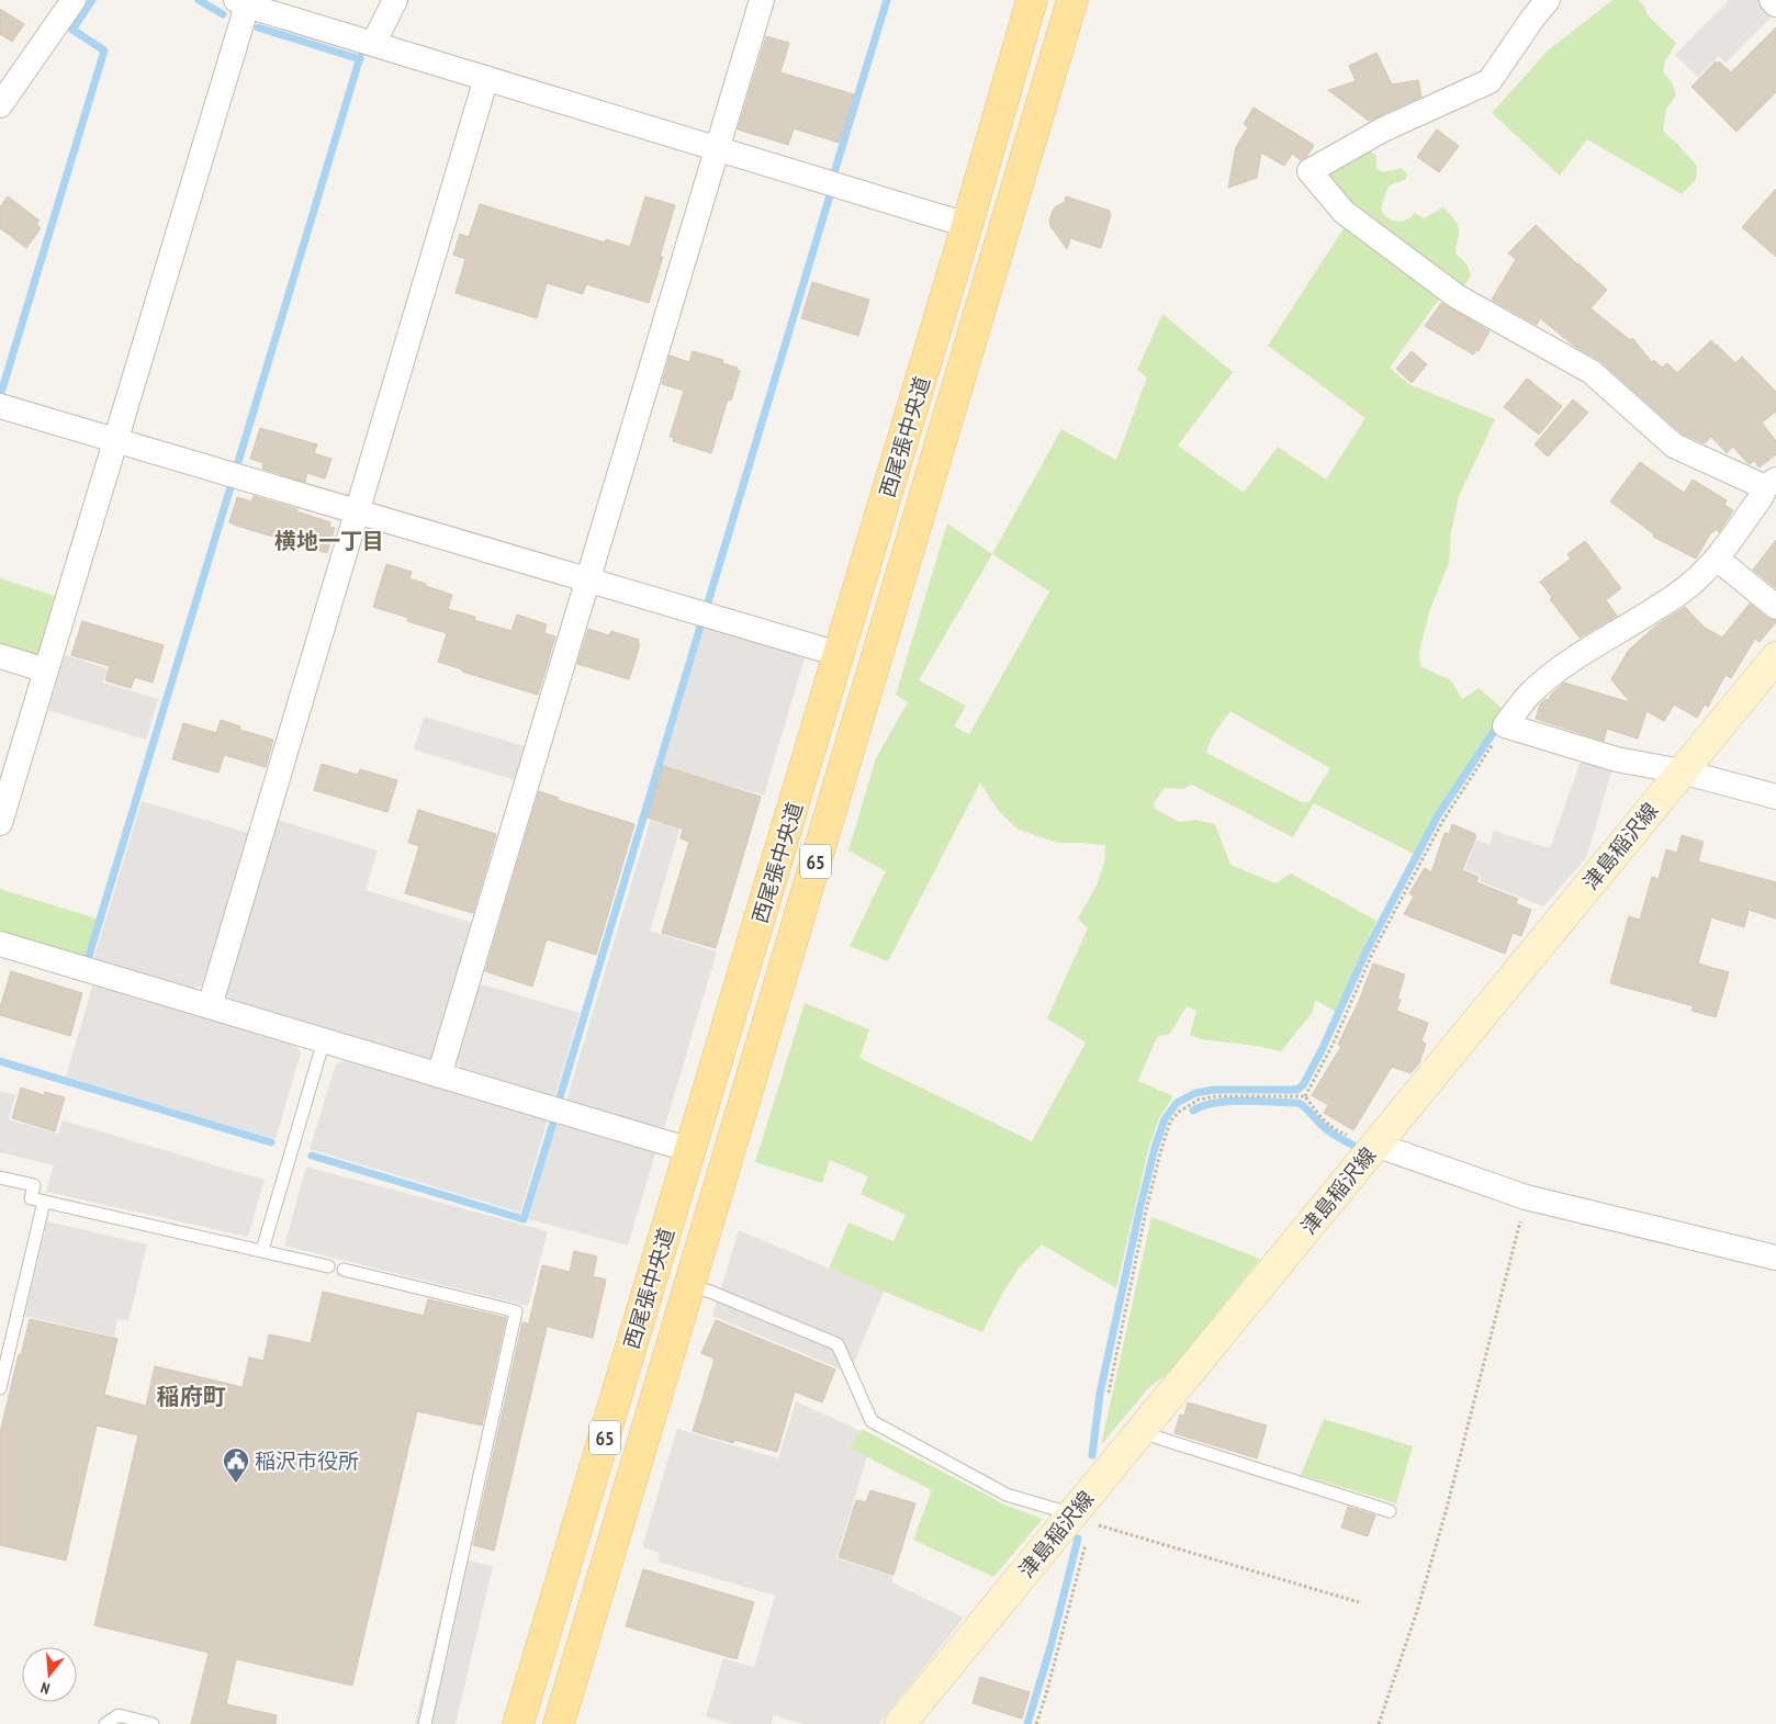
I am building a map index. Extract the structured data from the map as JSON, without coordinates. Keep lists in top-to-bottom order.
{
  "streets": {
    "main road": ["西尾張中央道", "津島稲沢線", "65"]
  },
  "districts": ["横地一丁目", "稲府町"],
  "places": {
    "public building": ["稲沢市役所"]
  },
  "north": "bottom"
}
